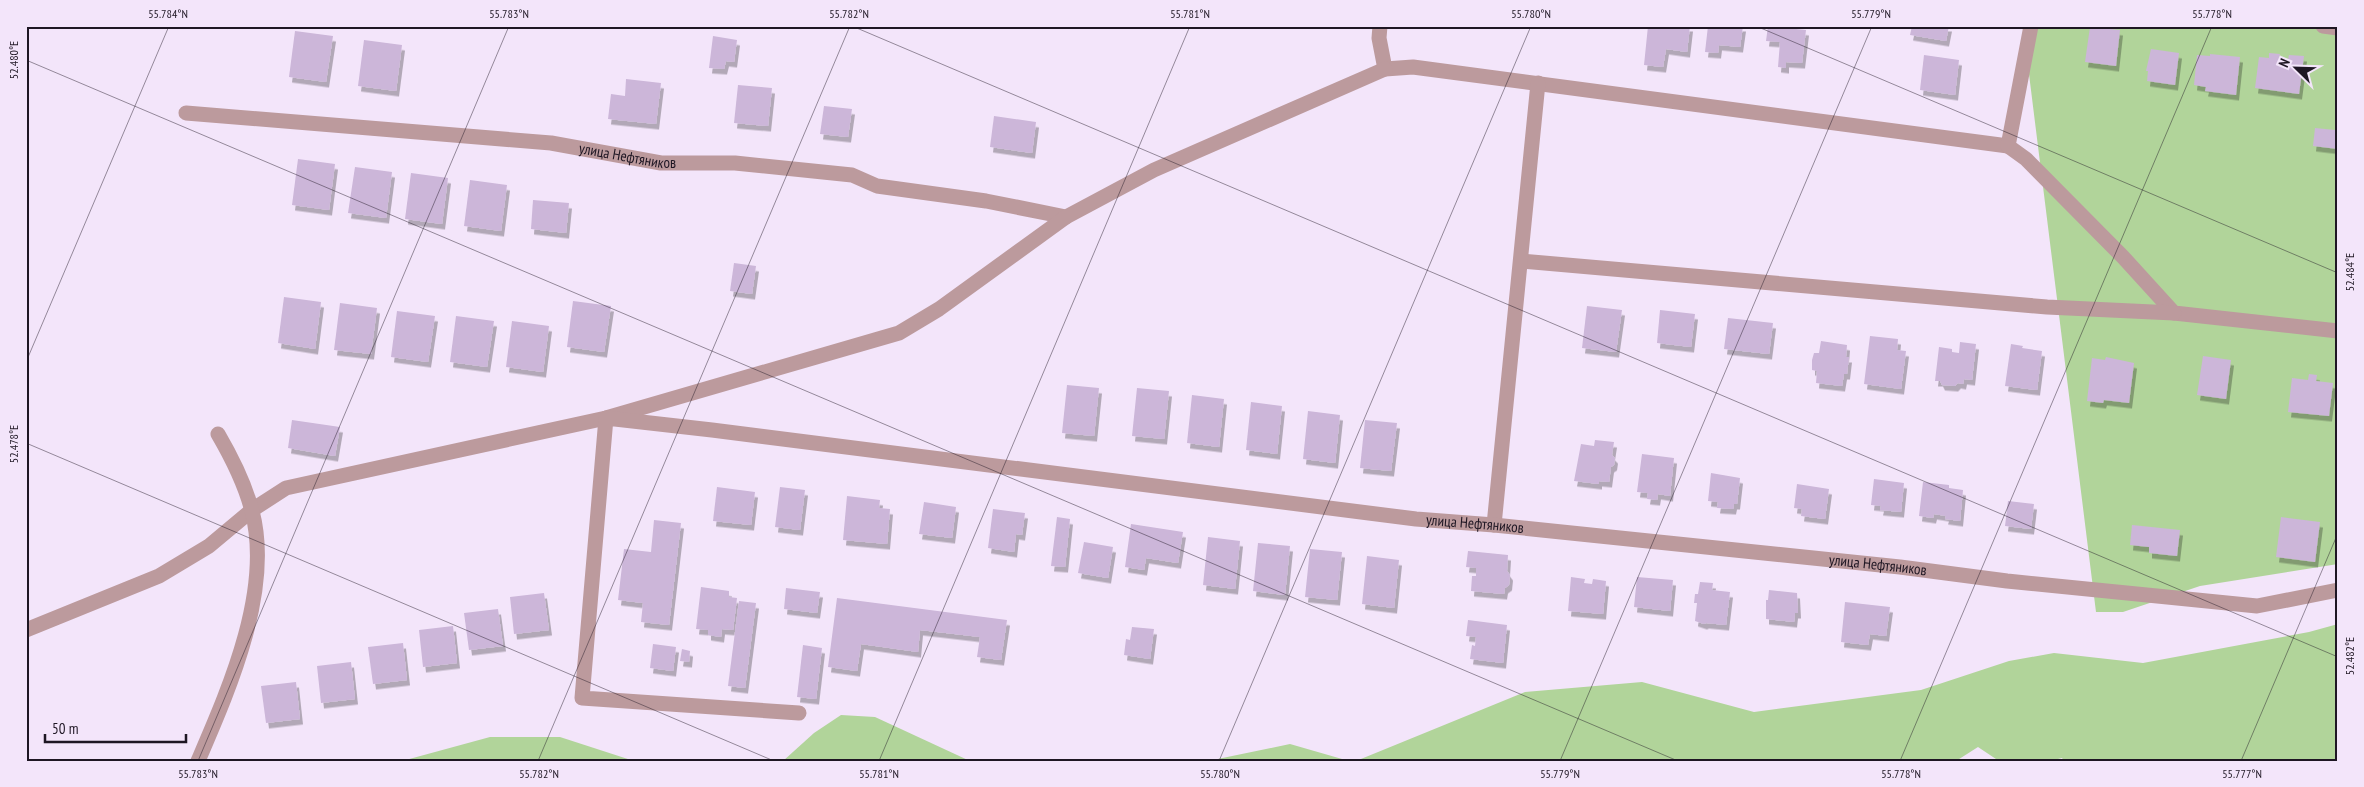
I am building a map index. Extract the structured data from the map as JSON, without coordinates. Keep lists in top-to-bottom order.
{
  "streets": {
    "street": ["улица Нефтяников"]
  },
  "scale_bar": "50 m",
  "north": "top left",
  "coordinates": [
    "55.784°N",
    "55.783°N",
    "55.782°N",
    "55.781°N",
    "55.780°N",
    "55.779°N",
    "55.778°N",
    "52.480°E",
    "52.484°E",
    "52.478°E",
    "52.482°E",
    "55.777°N"
  ]
}
